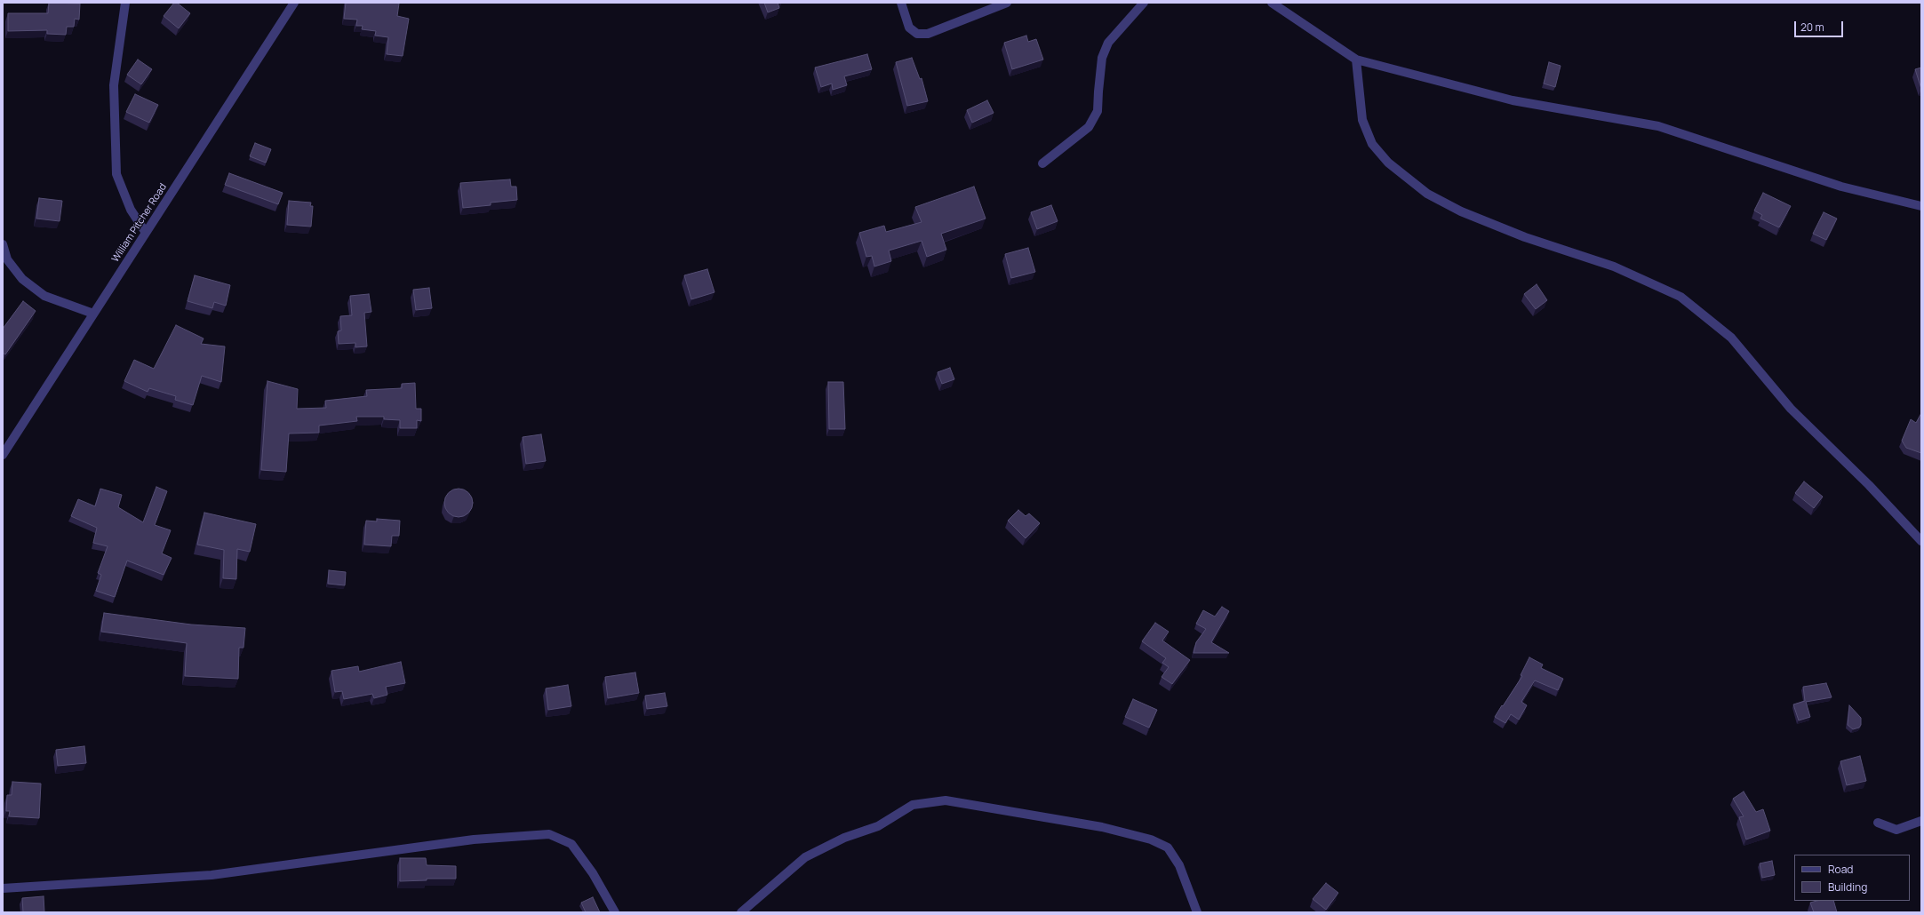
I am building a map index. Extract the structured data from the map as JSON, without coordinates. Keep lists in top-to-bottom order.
{
  "streets": {
    "street": ["William Pitcher Road"]
  },
  "legend": ["Road", "Building"],
  "scale_bar": "20 m"
}
